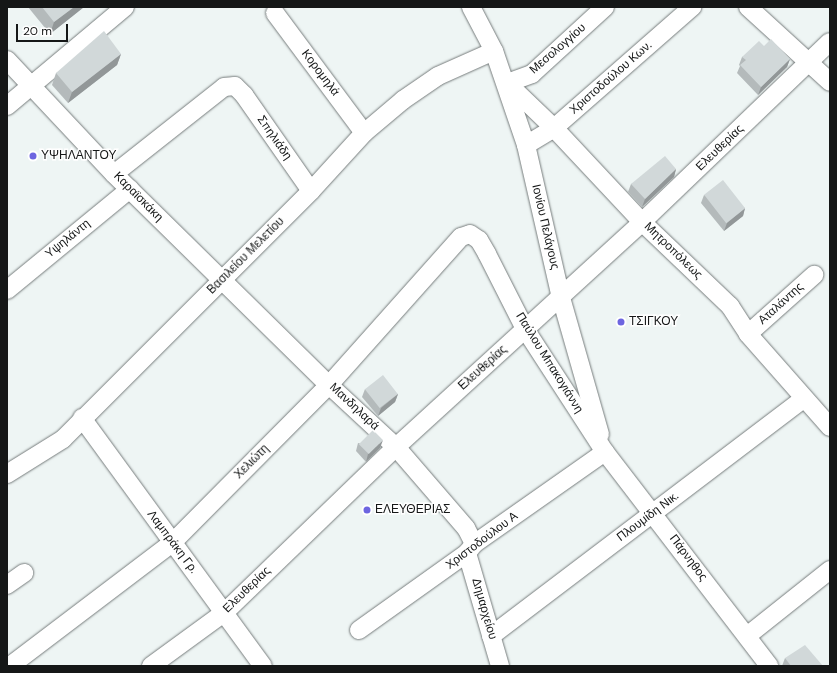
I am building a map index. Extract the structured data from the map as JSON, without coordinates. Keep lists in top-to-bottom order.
{
  "streets": {
    "street": [
      "Μεσολογγίου",
      "Κορομηλά",
      "Χριστοδούλου Κων.",
      "Σπηλιάδη",
      "Ελευθερίας",
      "Καραϊσκάκη",
      "Ιονίου Πελάγους",
      "Υψηλάντη",
      "Μητροπόλεως",
      "Βασιλείου Μελετίου",
      "Αταλάντης",
      "Παύλου Μπακογιάννη",
      "Μανδηλαρά",
      "Χελιώτη",
      "Πλουμίδη Νικ.",
      "Χριστοδούλου Α",
      "Λαμπράκη Γρ.",
      "Πάρνηθος",
      "Δημαρχείου"
    ]
  },
  "crossings": [
    ["Μεσολογγίου", "Ιονίου Πελάγους"],
    ["Μεσολογγίου", "Μητροπόλεως"],
    ["Κορομηλά", "Βασιλείου Μελετίου"],
    ["Χριστοδούλου Κων.", "Ιονίου Πελάγους"],
    ["Χριστοδούλου Κων.", "Μητροπόλεως"],
    ["Σπηλιάδη", "Καραϊσκάκη"],
    ["Σπηλιάδη", "Βασιλείου Μελετίου"],
    ["Ελευθερίας", "Ιονίου Πελάγους"],
    ["Ελευθερίας", "Μητροπόλεως"],
    ["Ελευθερίας", "Παύλου Μπακογιάννη"],
    ["Ελευθερίας", "Μανδηλαρά"],
    ["Ελευθερίας", "Λαμπράκη Γρ."],
    ["Καραϊσκάκη", "Υψηλάντη"],
    ["Καραϊσκάκη", "Βασιλείου Μελετίου"],
    ["Καραϊσκάκη", "Μανδηλαρά"],
    ["Ιονίου Πελάγους", "Μητροπόλεως"],
    ["Ιονίου Πελάγους", "Βασιλείου Μελετίου"],
    ["Ιονίου Πελάγους", "Παύλου Μπακογιάννη"],
    ["Ιονίου Πελάγους", "Χριστοδούλου Α"],
    ["Ιονίου Πελάγους", "Πάρνηθος"],
    ["Μητροπόλεως", "Αταλάντης"],
    ["Μητροπόλεως", "Πλουμίδη Νικ."],
    ["Βασιλείου Μελετίου", "Μανδηλαρά"],
    ["Βασιλείου Μελετίου", "Λαμπράκη Γρ."],
    ["Παύλου Μπακογιάννη", "Χελιώτη"],
    ["Παύλου Μπακογιάννη", "Χριστοδούλου Α"],
    ["Παύλου Μπακογιάννη", "Πάρνηθος"],
    ["Μανδηλαρά", "Χελιώτη"],
    ["Μανδηλαρά", "Χριστοδούλου Α"],
    ["Μανδηλαρά", "Δημαρχείου"],
    ["Χελιώτη", "Λαμπράκη Γρ."],
    ["Πλουμίδη Νικ.", "Πάρνηθος"],
    ["Πλουμίδη Νικ.", "Δημαρχείου"],
    ["Χριστοδούλου Α", "Πάρνηθος"],
    ["Χριστοδούλου Α", "Δημαρχείου"]
  ],
  "places": ["ΥΨΗΛΑΝΤΟΥ", "ΤΣΙΓΚΟΥ", "ΕΛΕΥΘΕΡΙΑΣ"],
  "scale_bar": "20 m"
}
